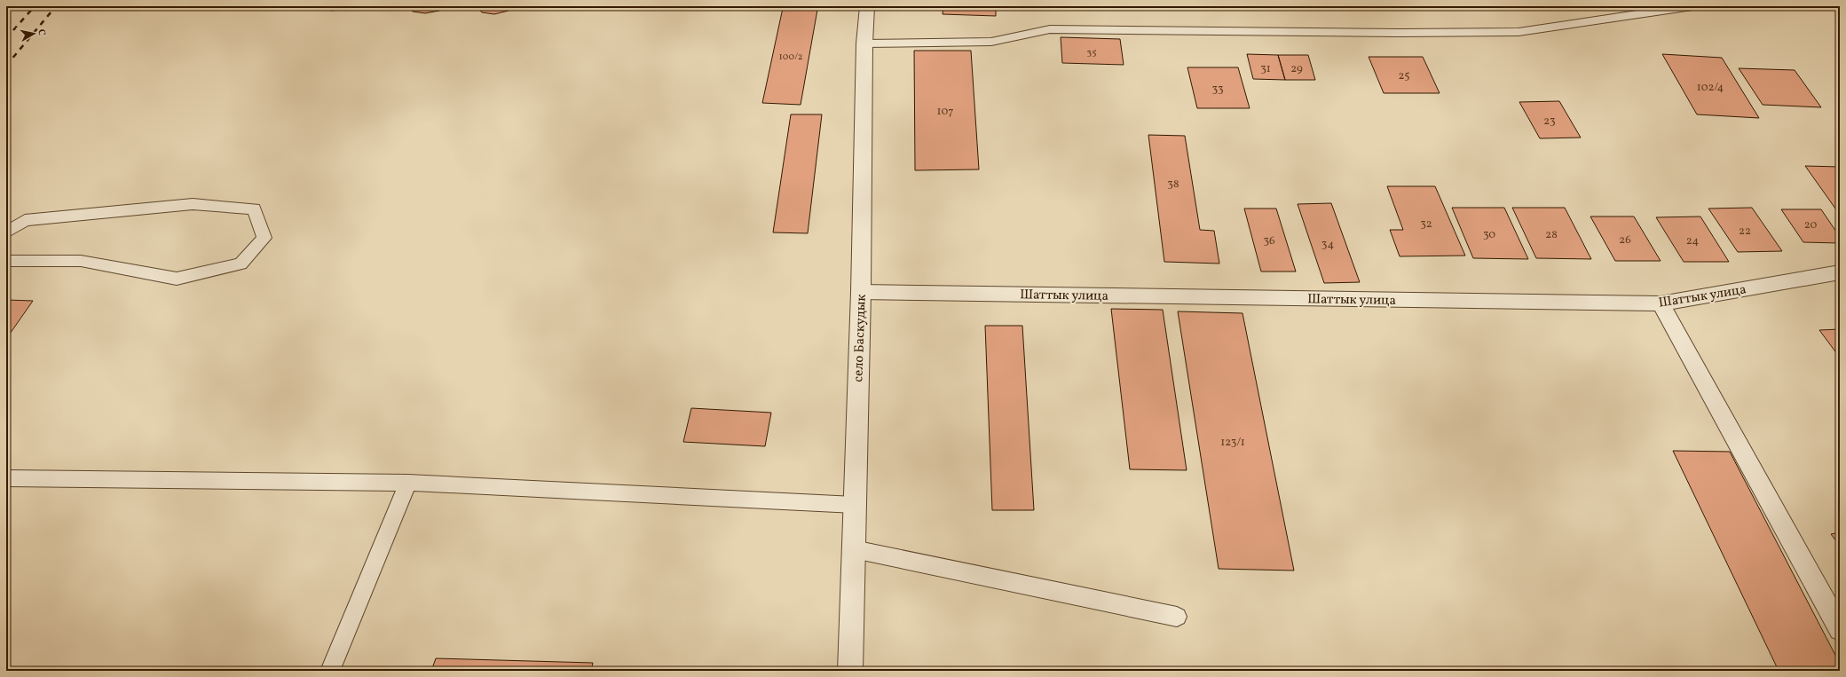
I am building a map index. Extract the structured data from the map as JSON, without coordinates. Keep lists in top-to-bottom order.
{
  "streets": {
    "street": ["Шаттык улица", "село Баскудык"]
  },
  "crossings": [
    ["Шаттык улица", "село Баскудык"]
  ],
  "house_numbers": [
    "35",
    "100/2",
    "31",
    "29",
    "25",
    "102/4",
    "33",
    "107",
    "23",
    "38",
    "32",
    "20",
    "22",
    "30",
    "28",
    "26",
    "36",
    "24",
    "34",
    "123/1"
  ],
  "north": "right"
}
